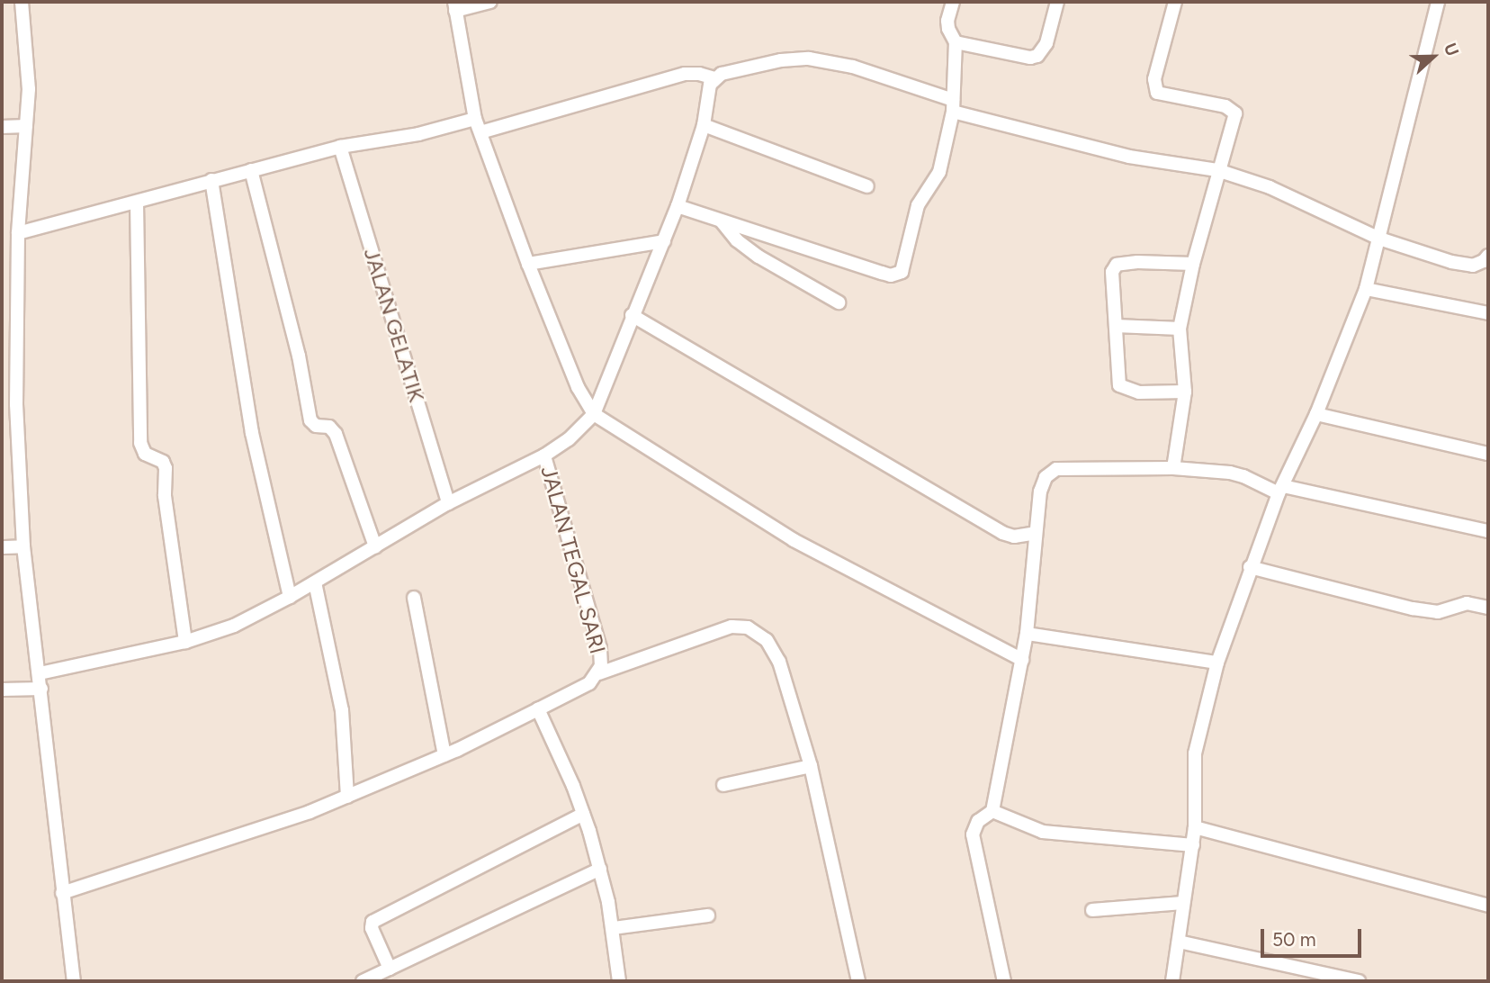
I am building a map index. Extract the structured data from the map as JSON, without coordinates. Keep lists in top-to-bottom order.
{
  "streets": {
    "street": ["JALAN GELATIK", "JALAN TEGAL SARI"]
  },
  "scale_bar": "50 m",
  "north": "right"
}
